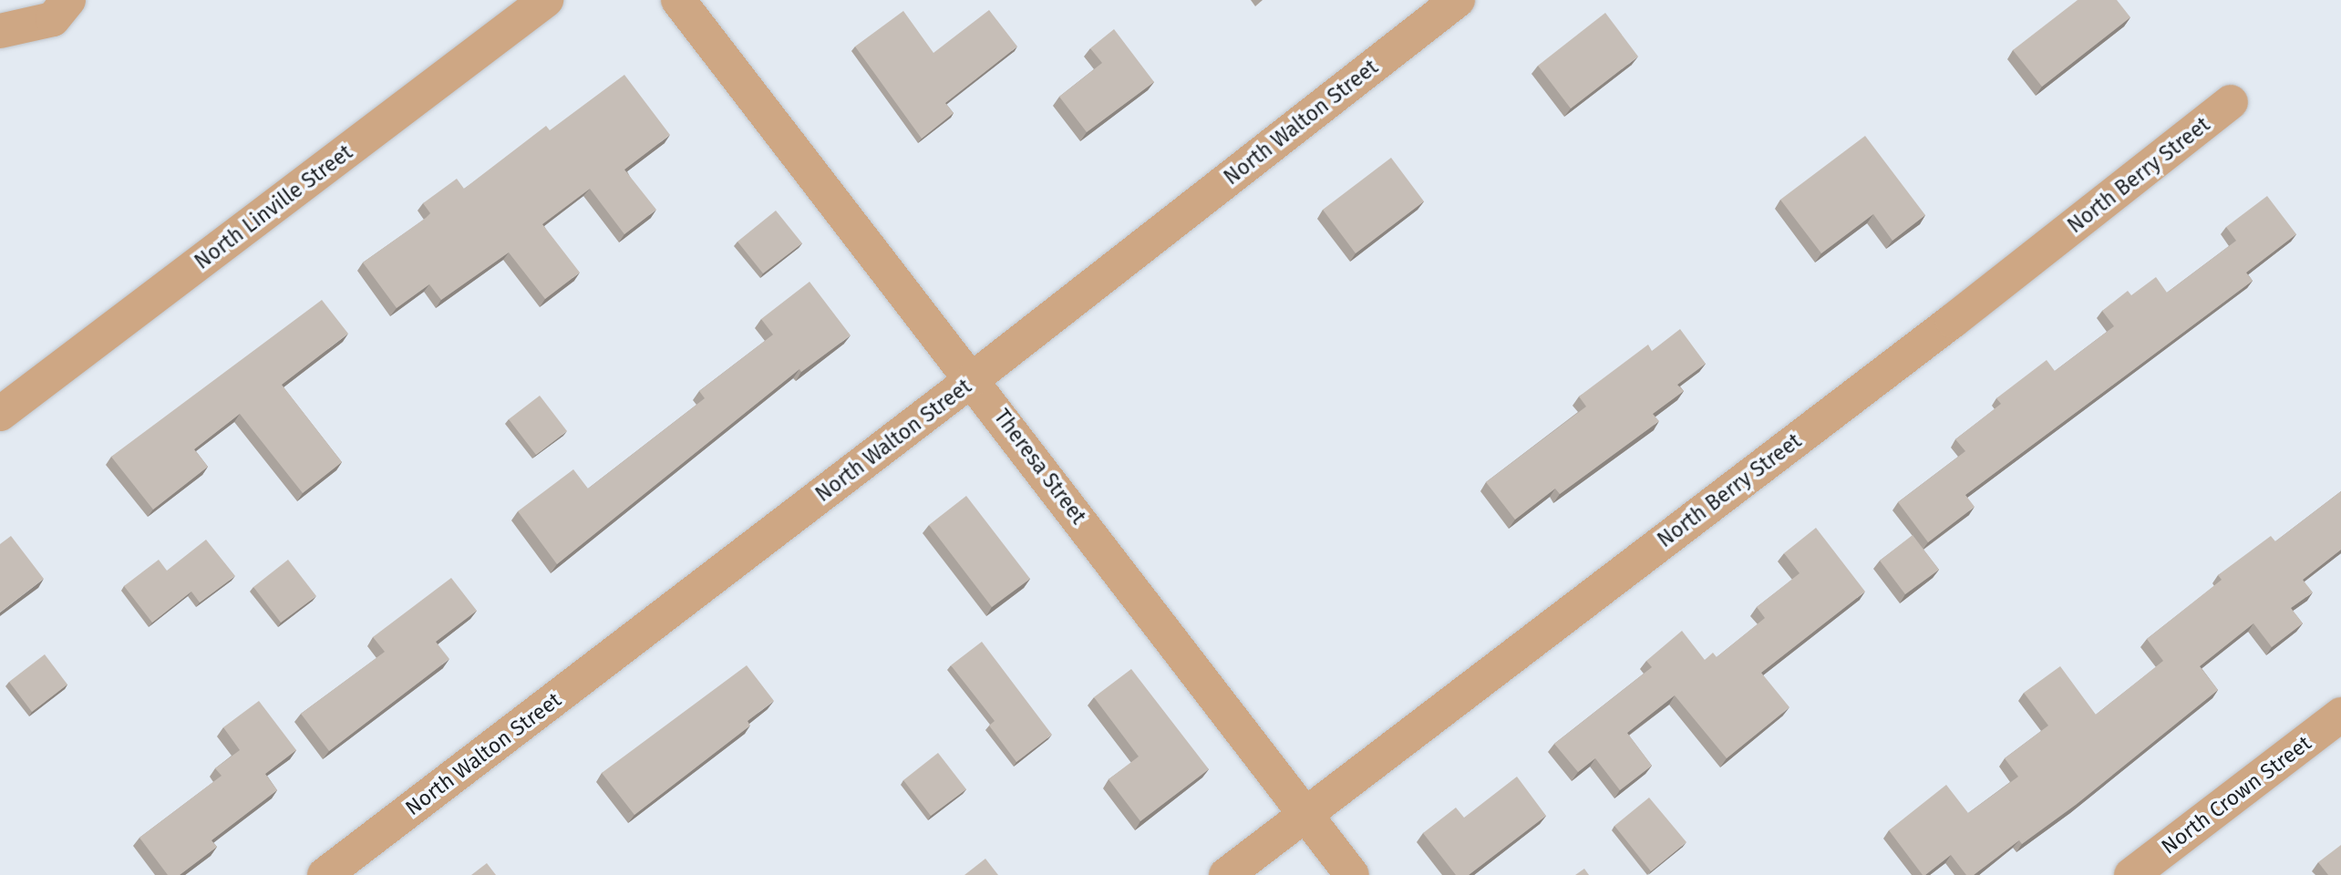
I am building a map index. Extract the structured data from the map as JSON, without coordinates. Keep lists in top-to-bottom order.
{
  "streets": {
    "street": [
      "North Walton Street",
      "North Berry Street",
      "North Linville Street",
      "Theresa Street",
      "North Crown Street"
    ]
  },
  "crossings": [
    ["North Walton Street", "Theresa Street"],
    ["North Berry Street", "Theresa Street"]
  ]
}
